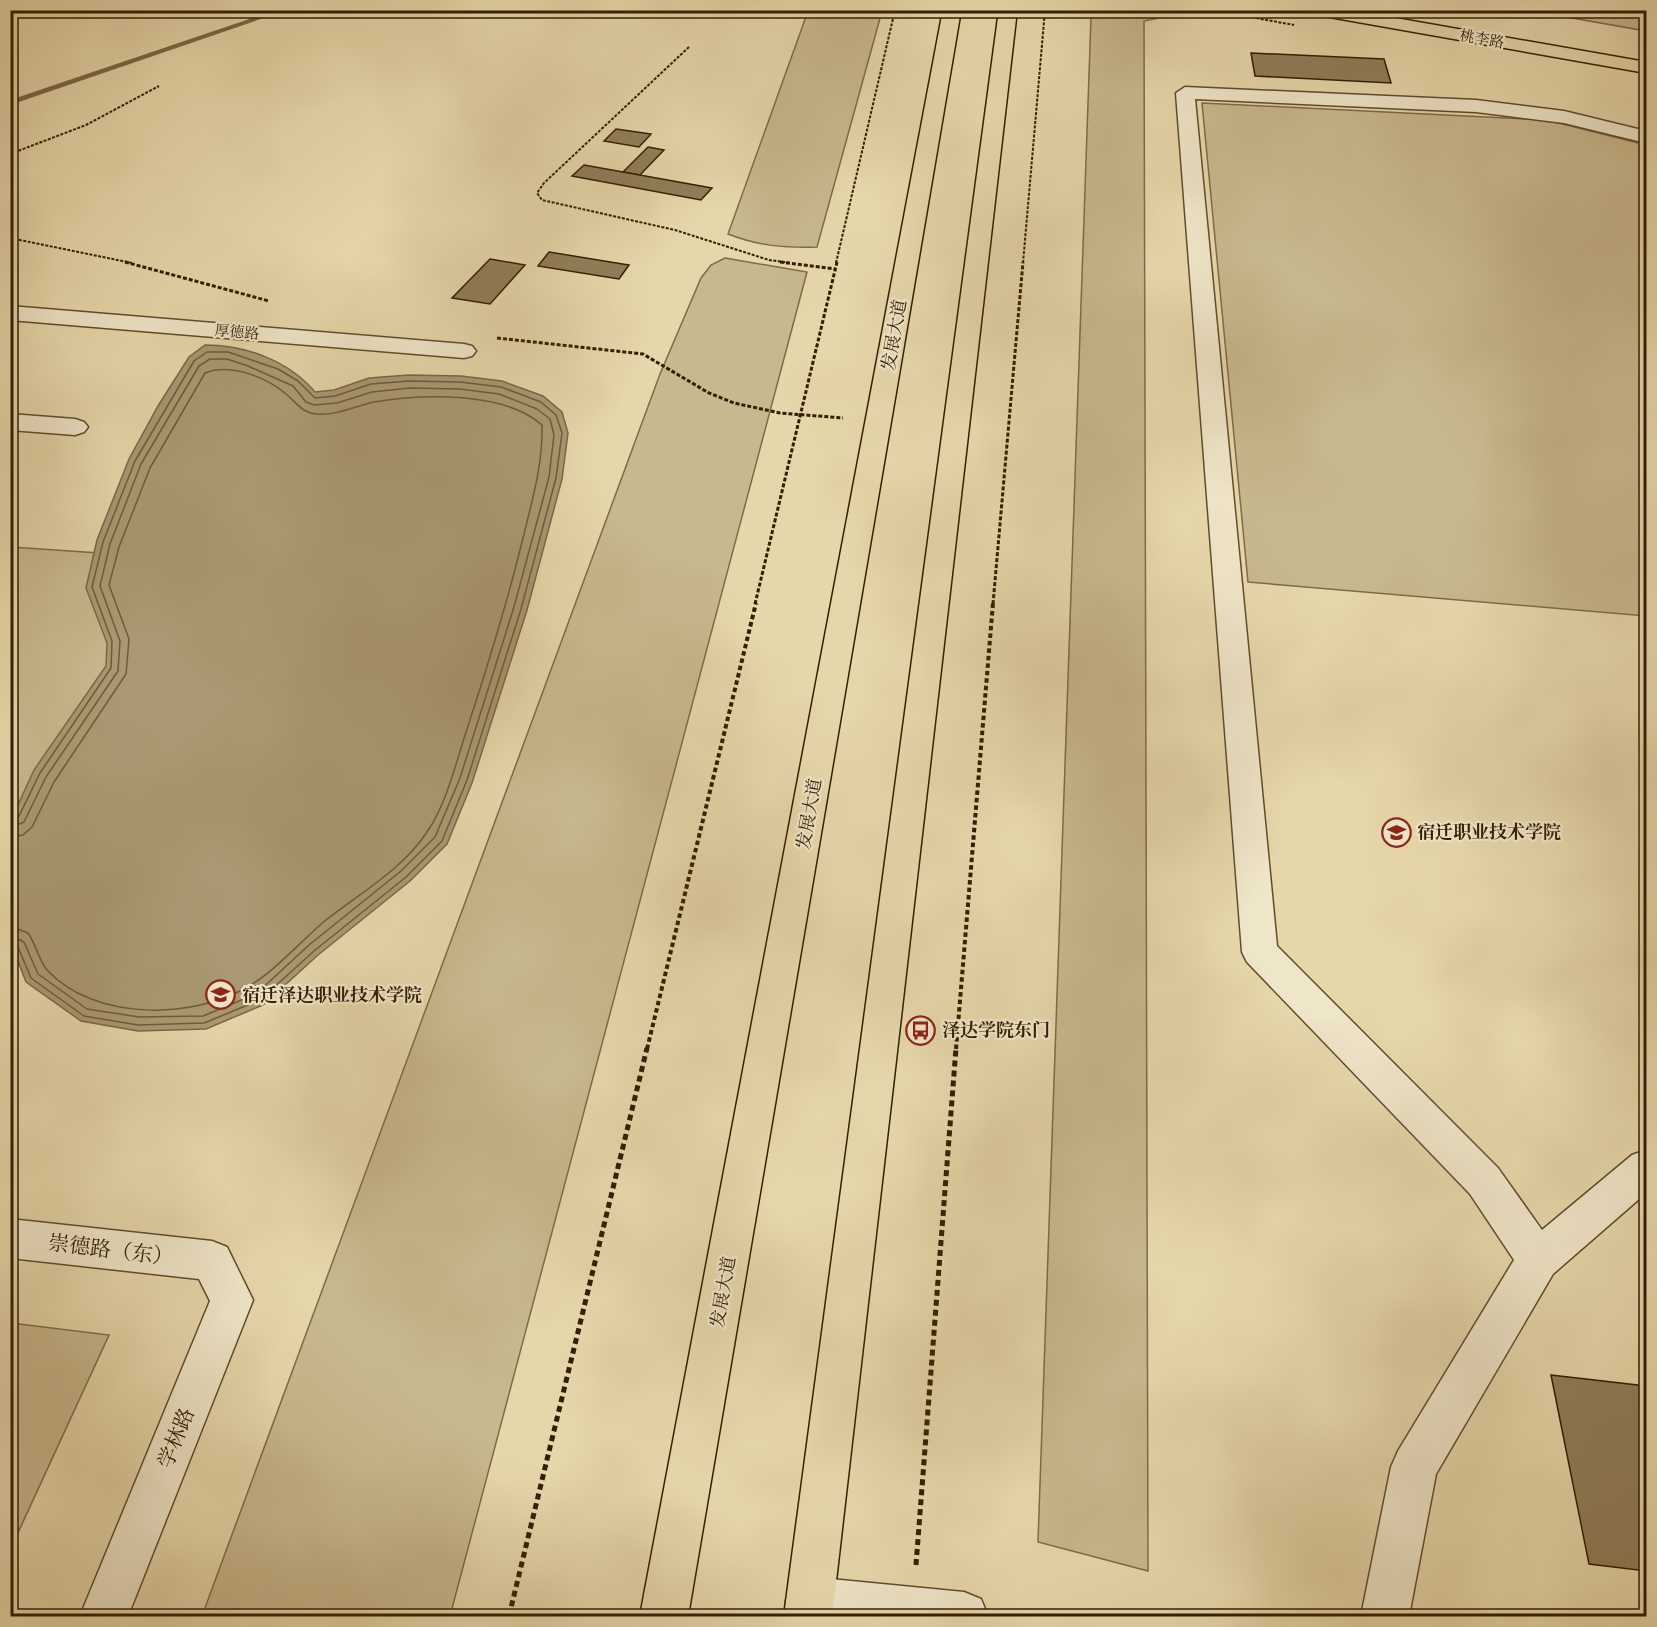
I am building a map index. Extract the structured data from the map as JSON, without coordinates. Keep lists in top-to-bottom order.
{
  "streets": {
    "main road": ["桃李路", "发展大道"],
    "lane": ["厚德路", "崇德路（东）", "学林路"]
  },
  "crossings": [
    ["崇德路（东）", "学林路"]
  ],
  "places": {
    "school or university": ["宿迁职业技术学院", "宿迁泽达职业技术学院"],
    "bus stop": ["泽达学院东门"]
  }
}
